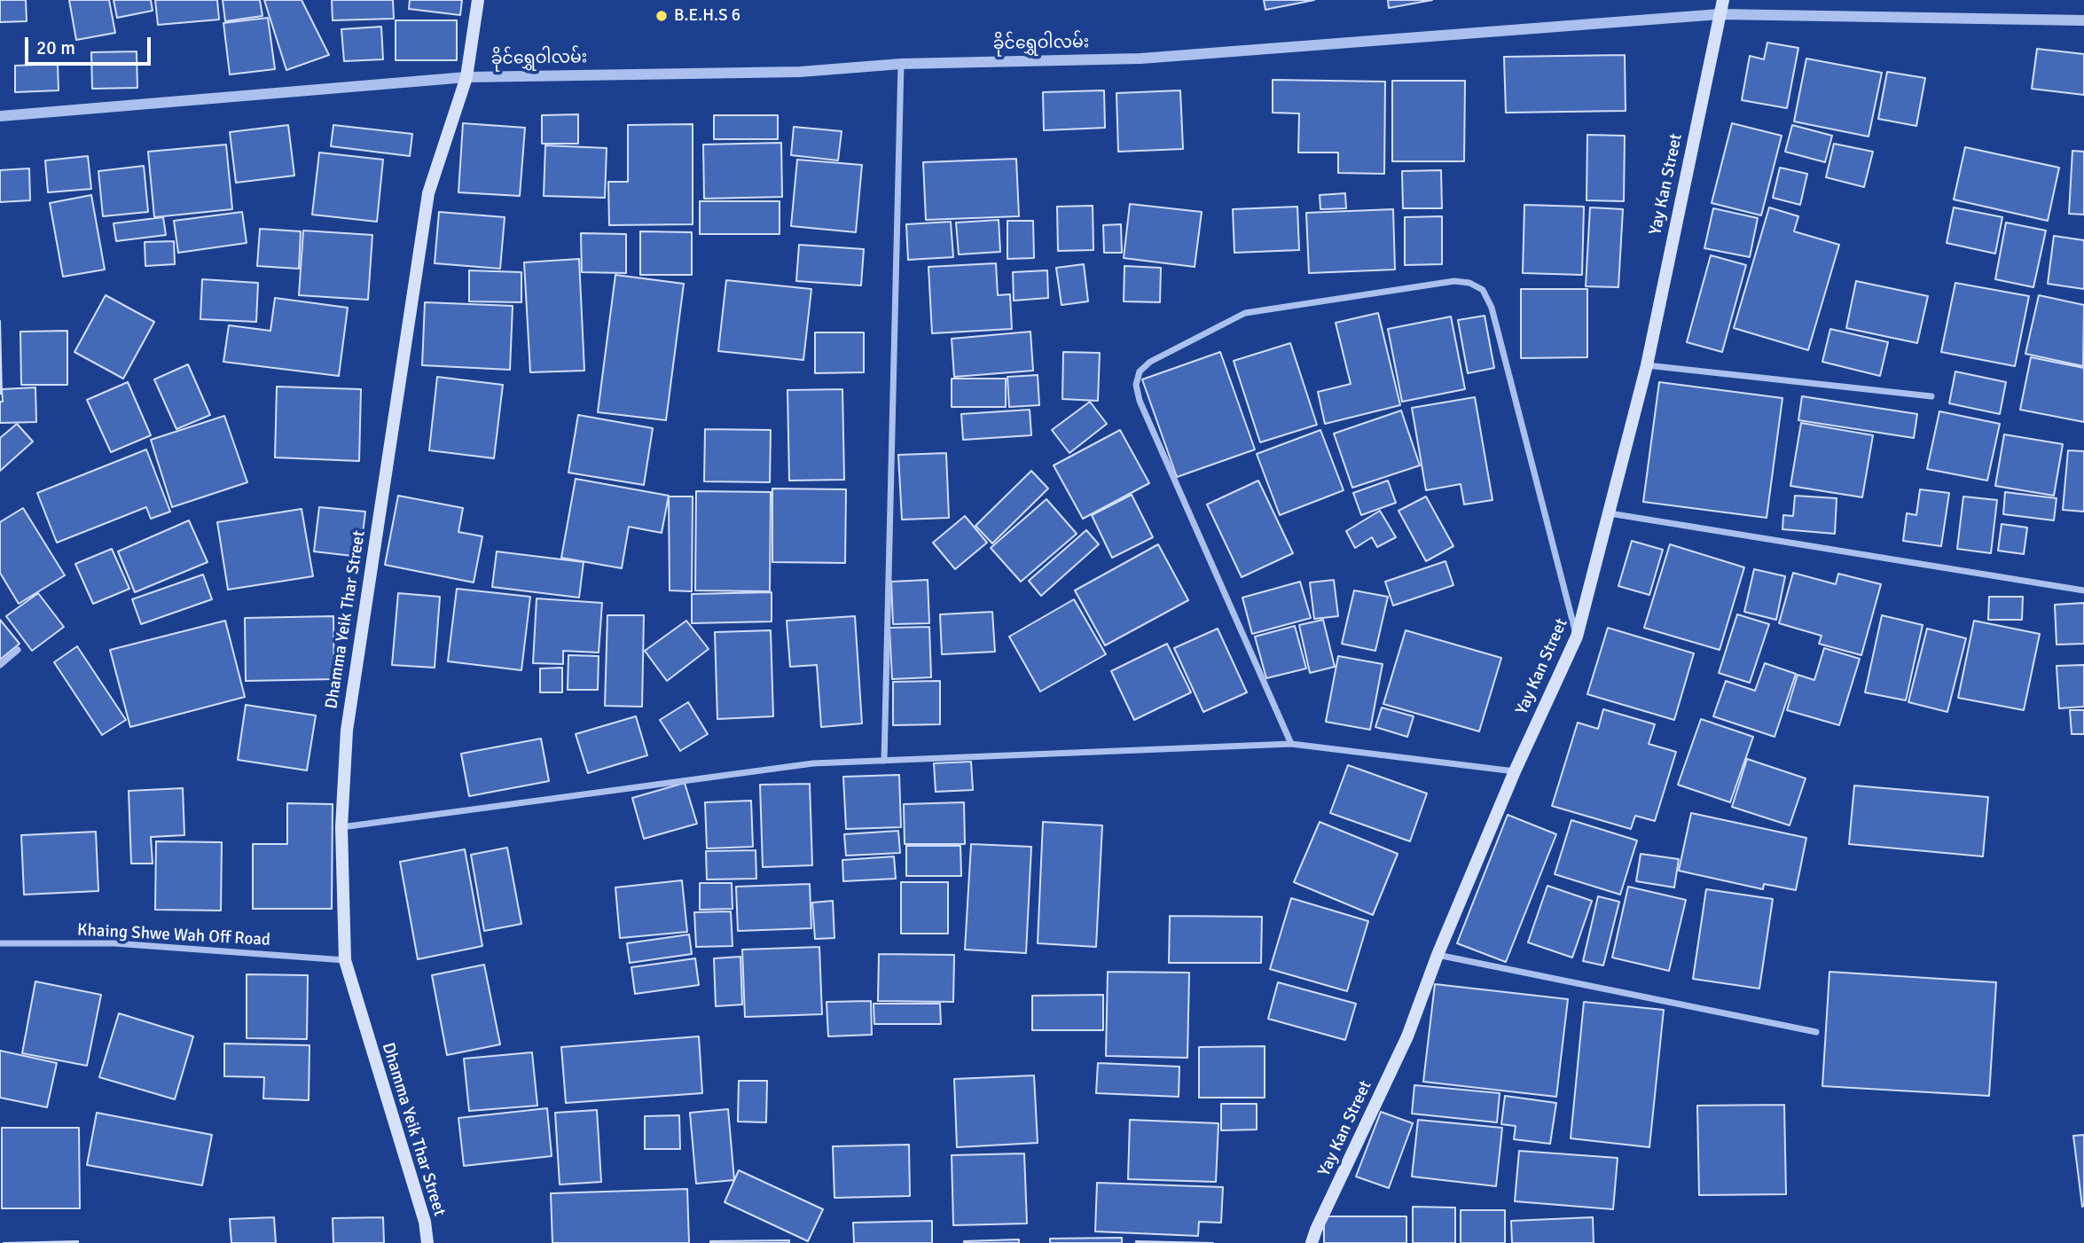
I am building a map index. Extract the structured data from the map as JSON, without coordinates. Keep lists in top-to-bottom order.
{
  "streets": {
    "main road": ["Yay Kan Street", "Dhamma Yeik Thar Street"],
    "street": ["ခိုင်ရွှေဝါလမ်း", "Khaing Shwe Wah Off Road"]
  },
  "crossings": [
    ["ခိုင်ရွှေဝါလမ်း", "Yay Kan Street"],
    ["ခိုင်ရွှေဝါလမ်း", "Dhamma Yeik Thar Street"],
    ["Dhamma Yeik Thar Street", "Khaing Shwe Wah Off Road"]
  ],
  "places": ["B.E.H.S 6"],
  "scale_bar": "20 m"
}
